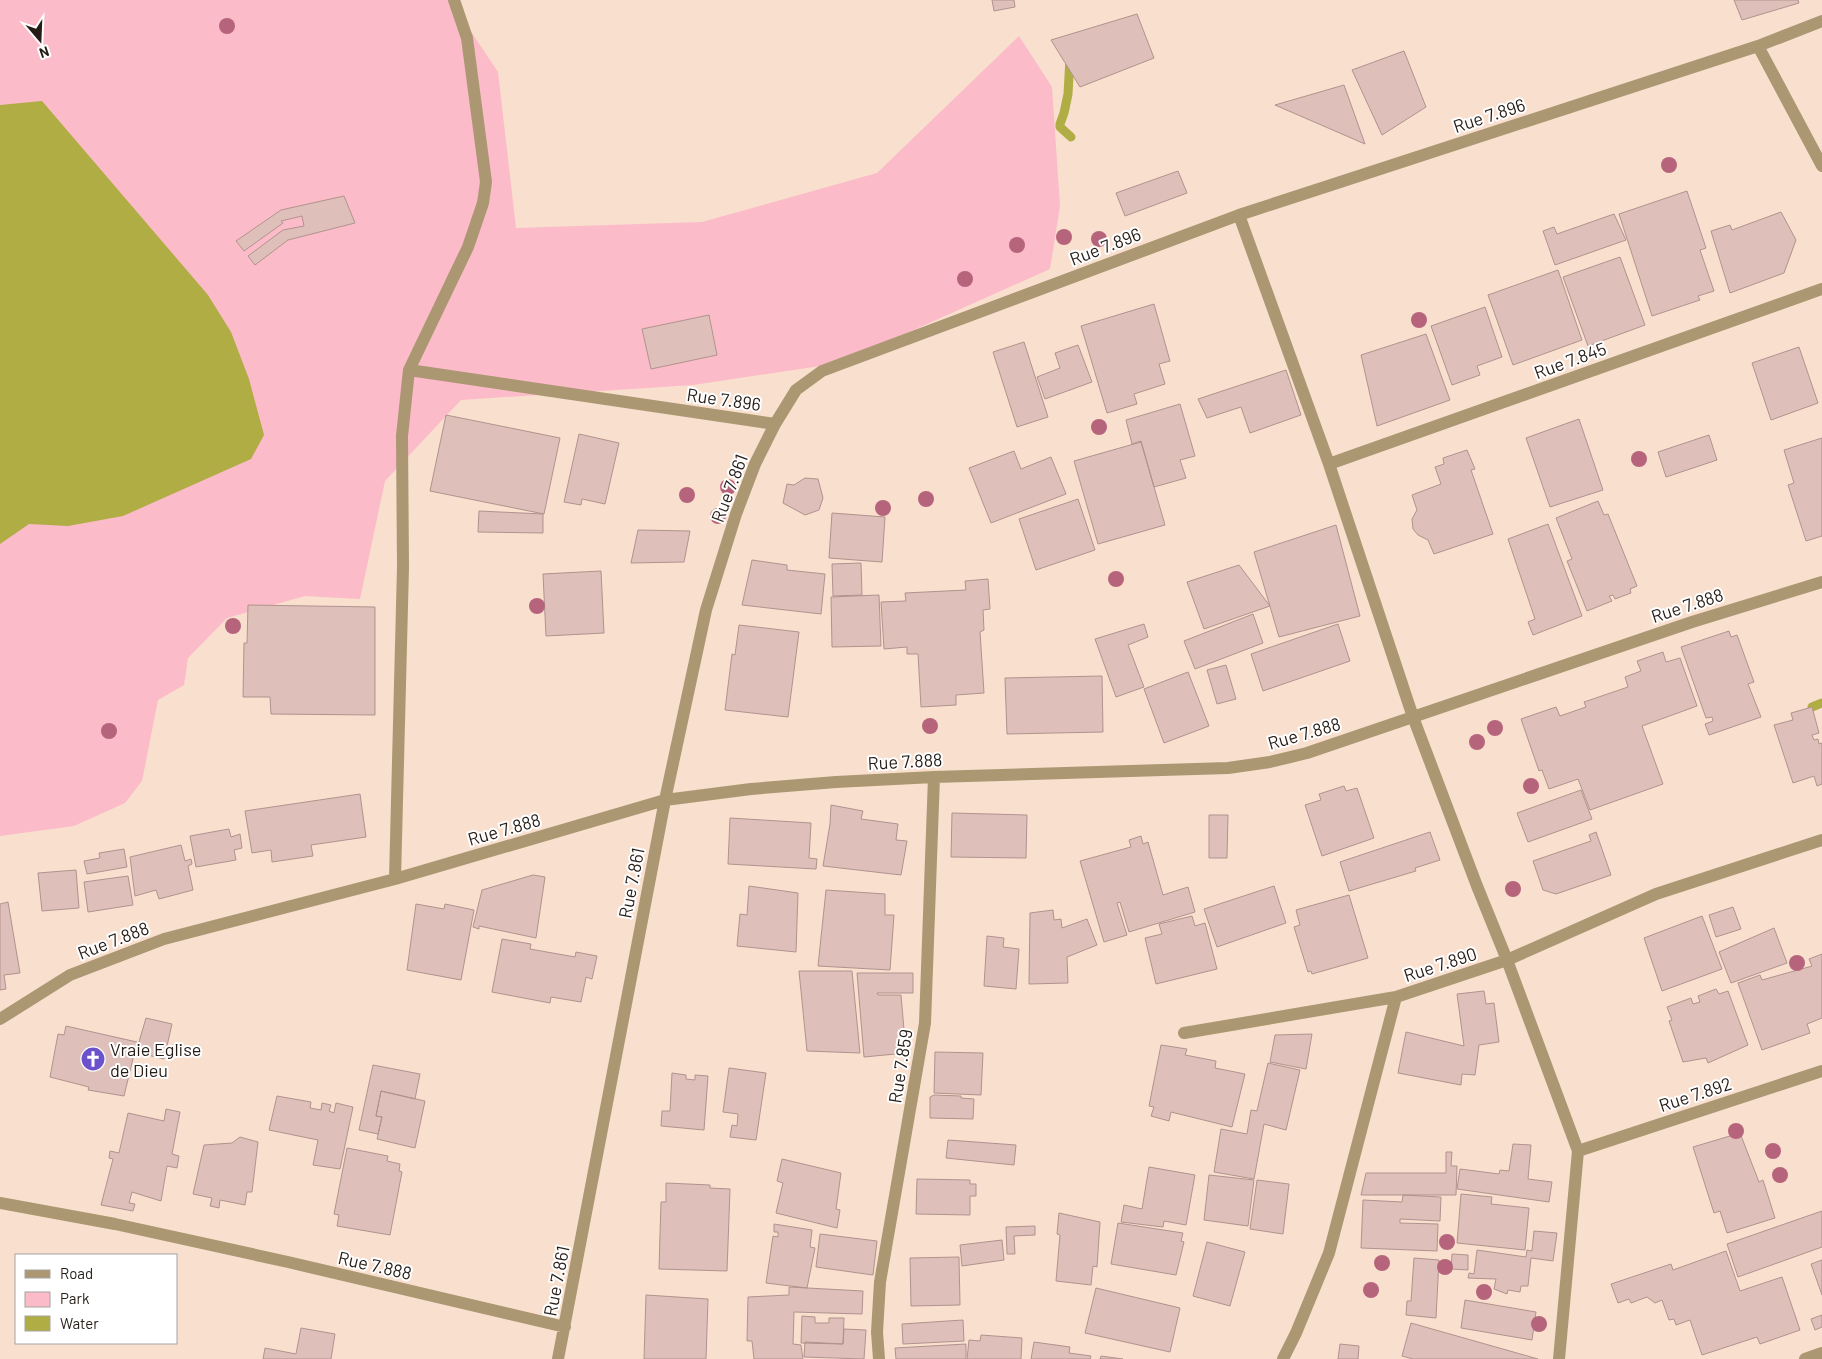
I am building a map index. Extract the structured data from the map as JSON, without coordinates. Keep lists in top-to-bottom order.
{
  "streets": {
    "street": [
      "Rue 7.896",
      "Rue 7.845",
      "Rue 7.861",
      "Rue 7.888",
      "Rue 7.890",
      "Rue 7.859",
      "Rue 7.892"
    ]
  },
  "crossings": [
    ["Rue 7.896", "Rue 7.861"],
    ["Rue 7.861", "Rue 7.888"],
    ["Rue 7.888", "Rue 7.859"]
  ],
  "places": {
    "church": ["Vraie Eglise de Dieu"]
  },
  "legend": ["Road", "Park", "Water"],
  "north": "bottom"
}
